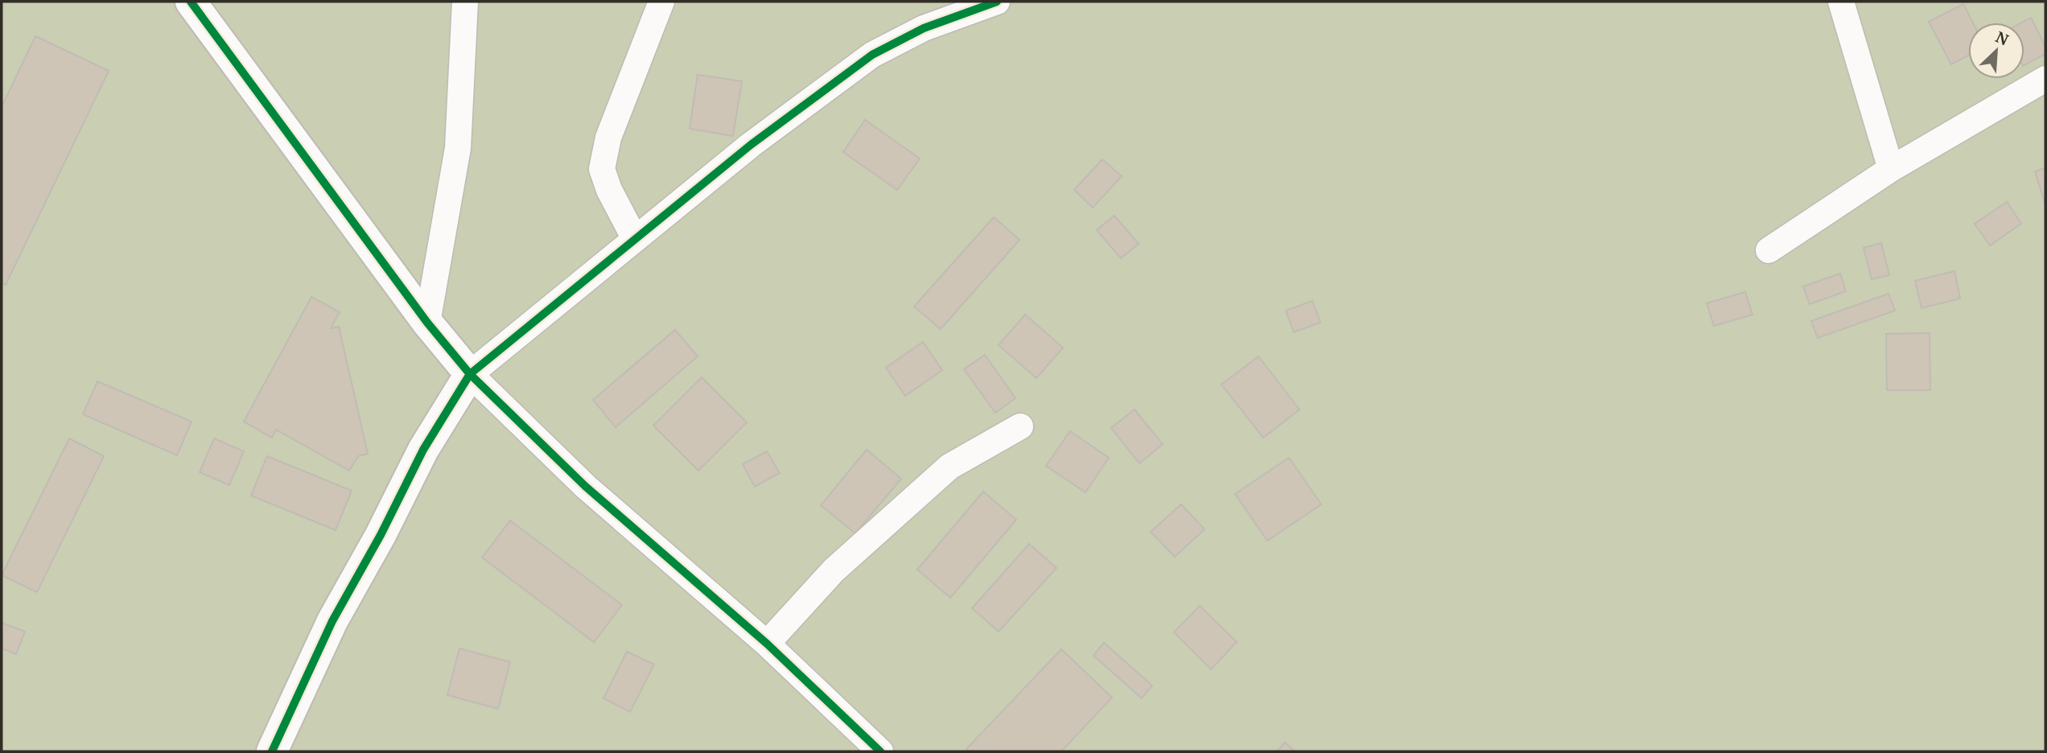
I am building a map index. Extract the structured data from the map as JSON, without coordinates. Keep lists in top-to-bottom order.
{
  "north": "top right"
}
